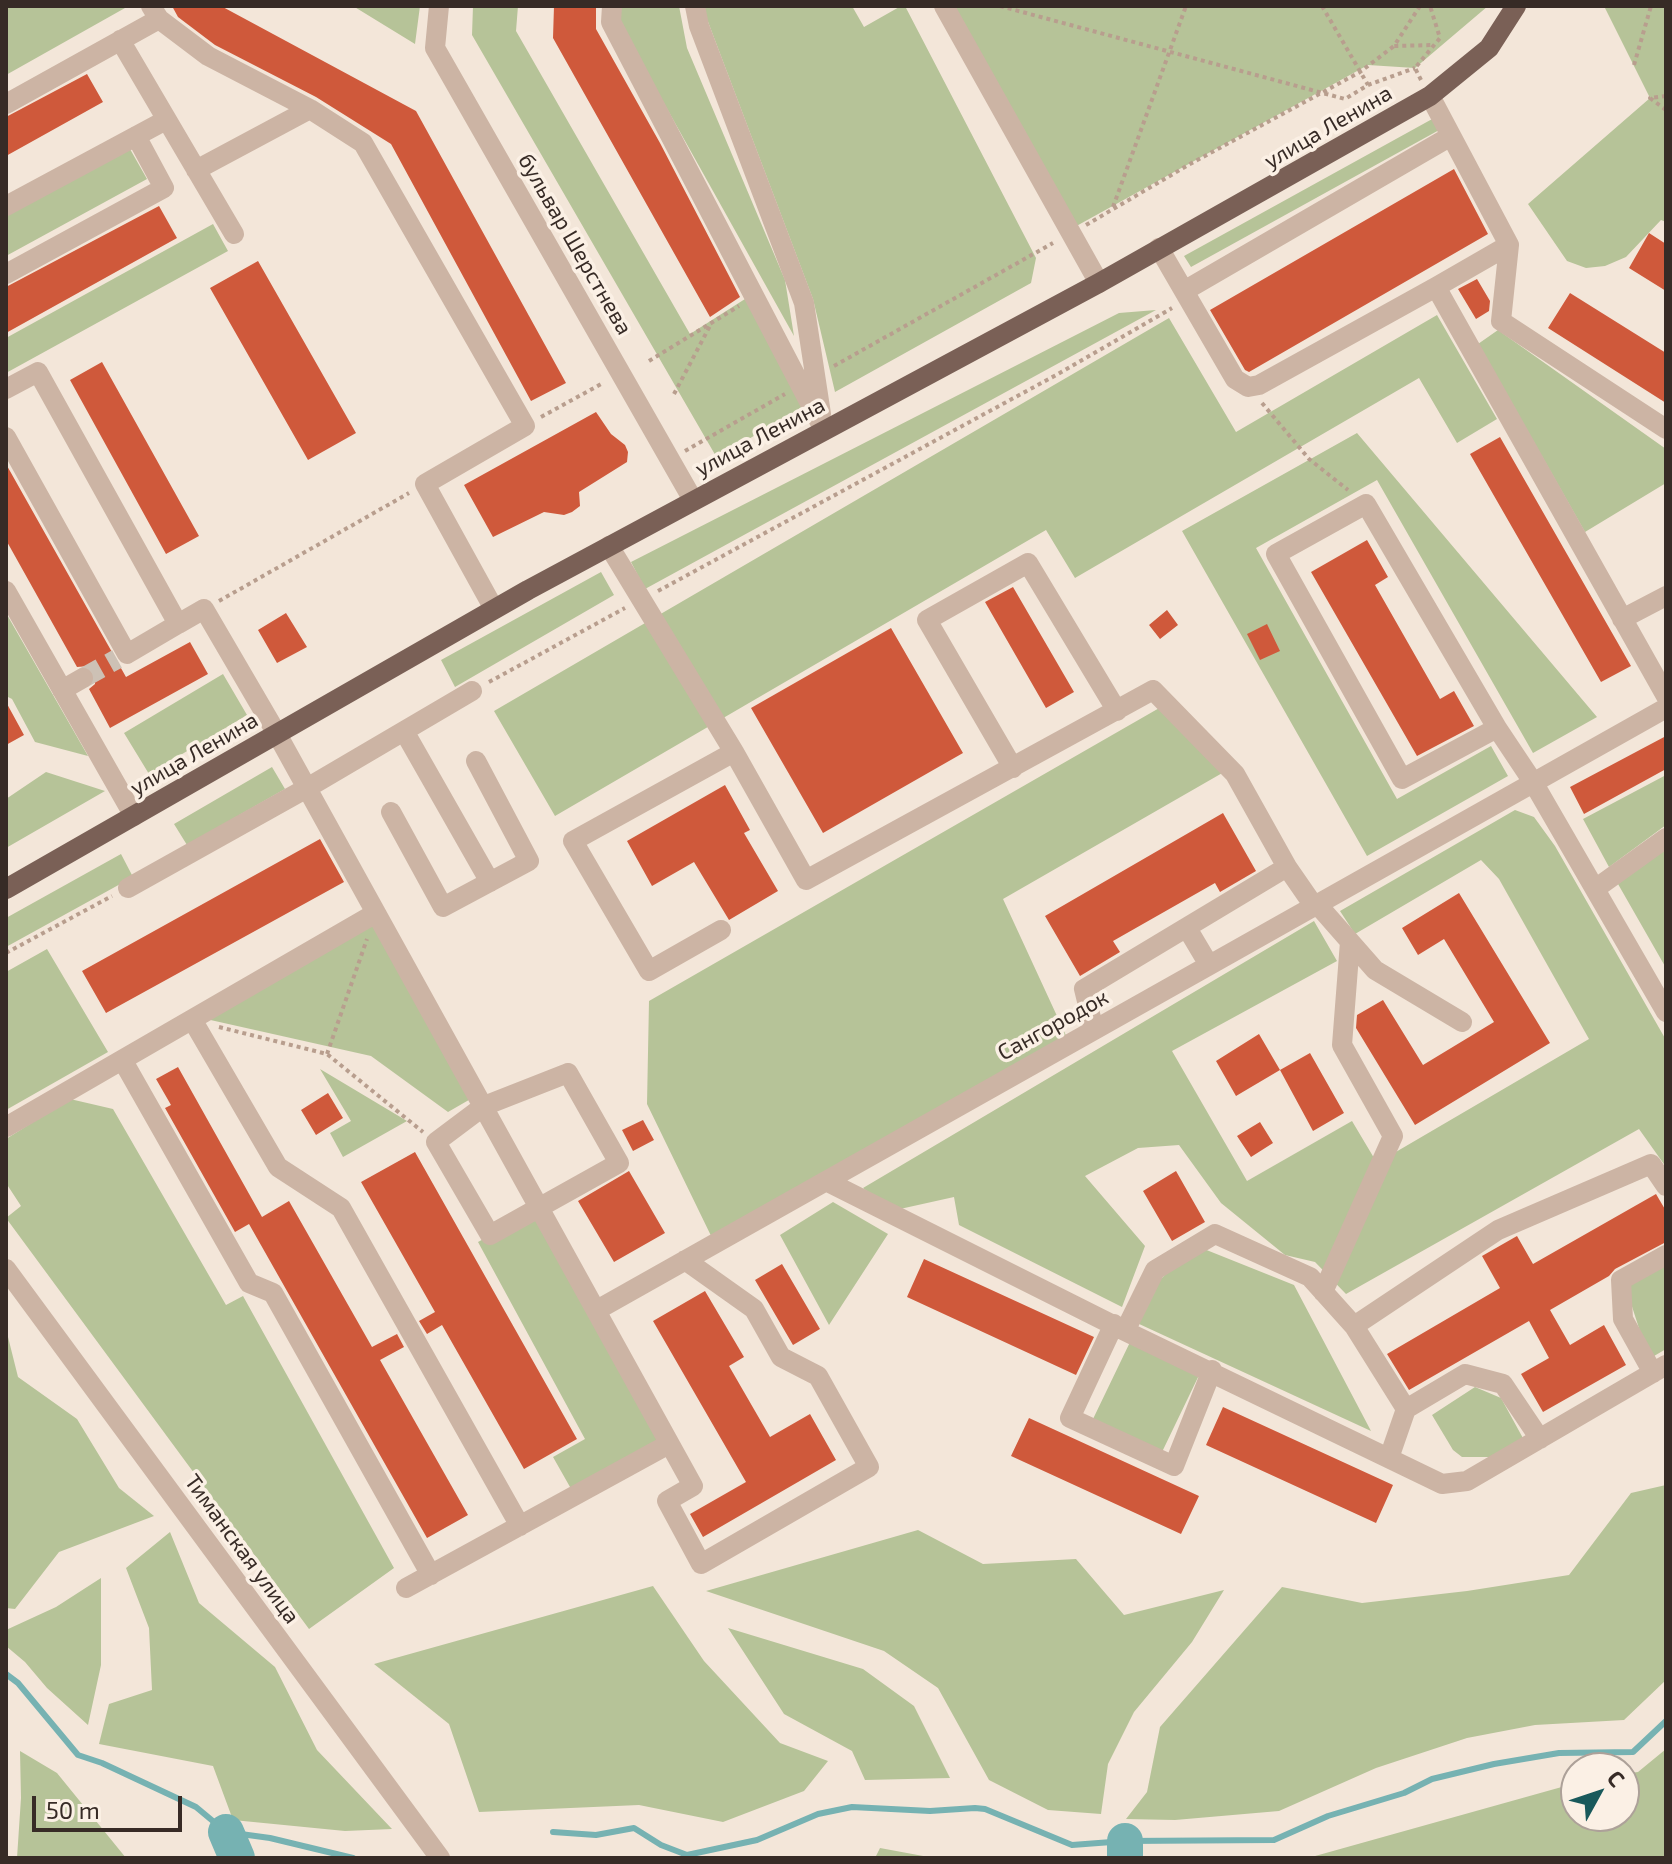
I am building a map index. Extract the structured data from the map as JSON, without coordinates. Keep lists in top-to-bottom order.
{
  "streets": {
    "main road": ["улица Ленина"],
    "street": ["бульвар Шерстнева", "Сангородок", "Тиманская улица"]
  },
  "crossings": [
    ["улица Ленина", "бульвар Шерстнева"]
  ],
  "scale_bar": "50 m",
  "north": "top right"
}
